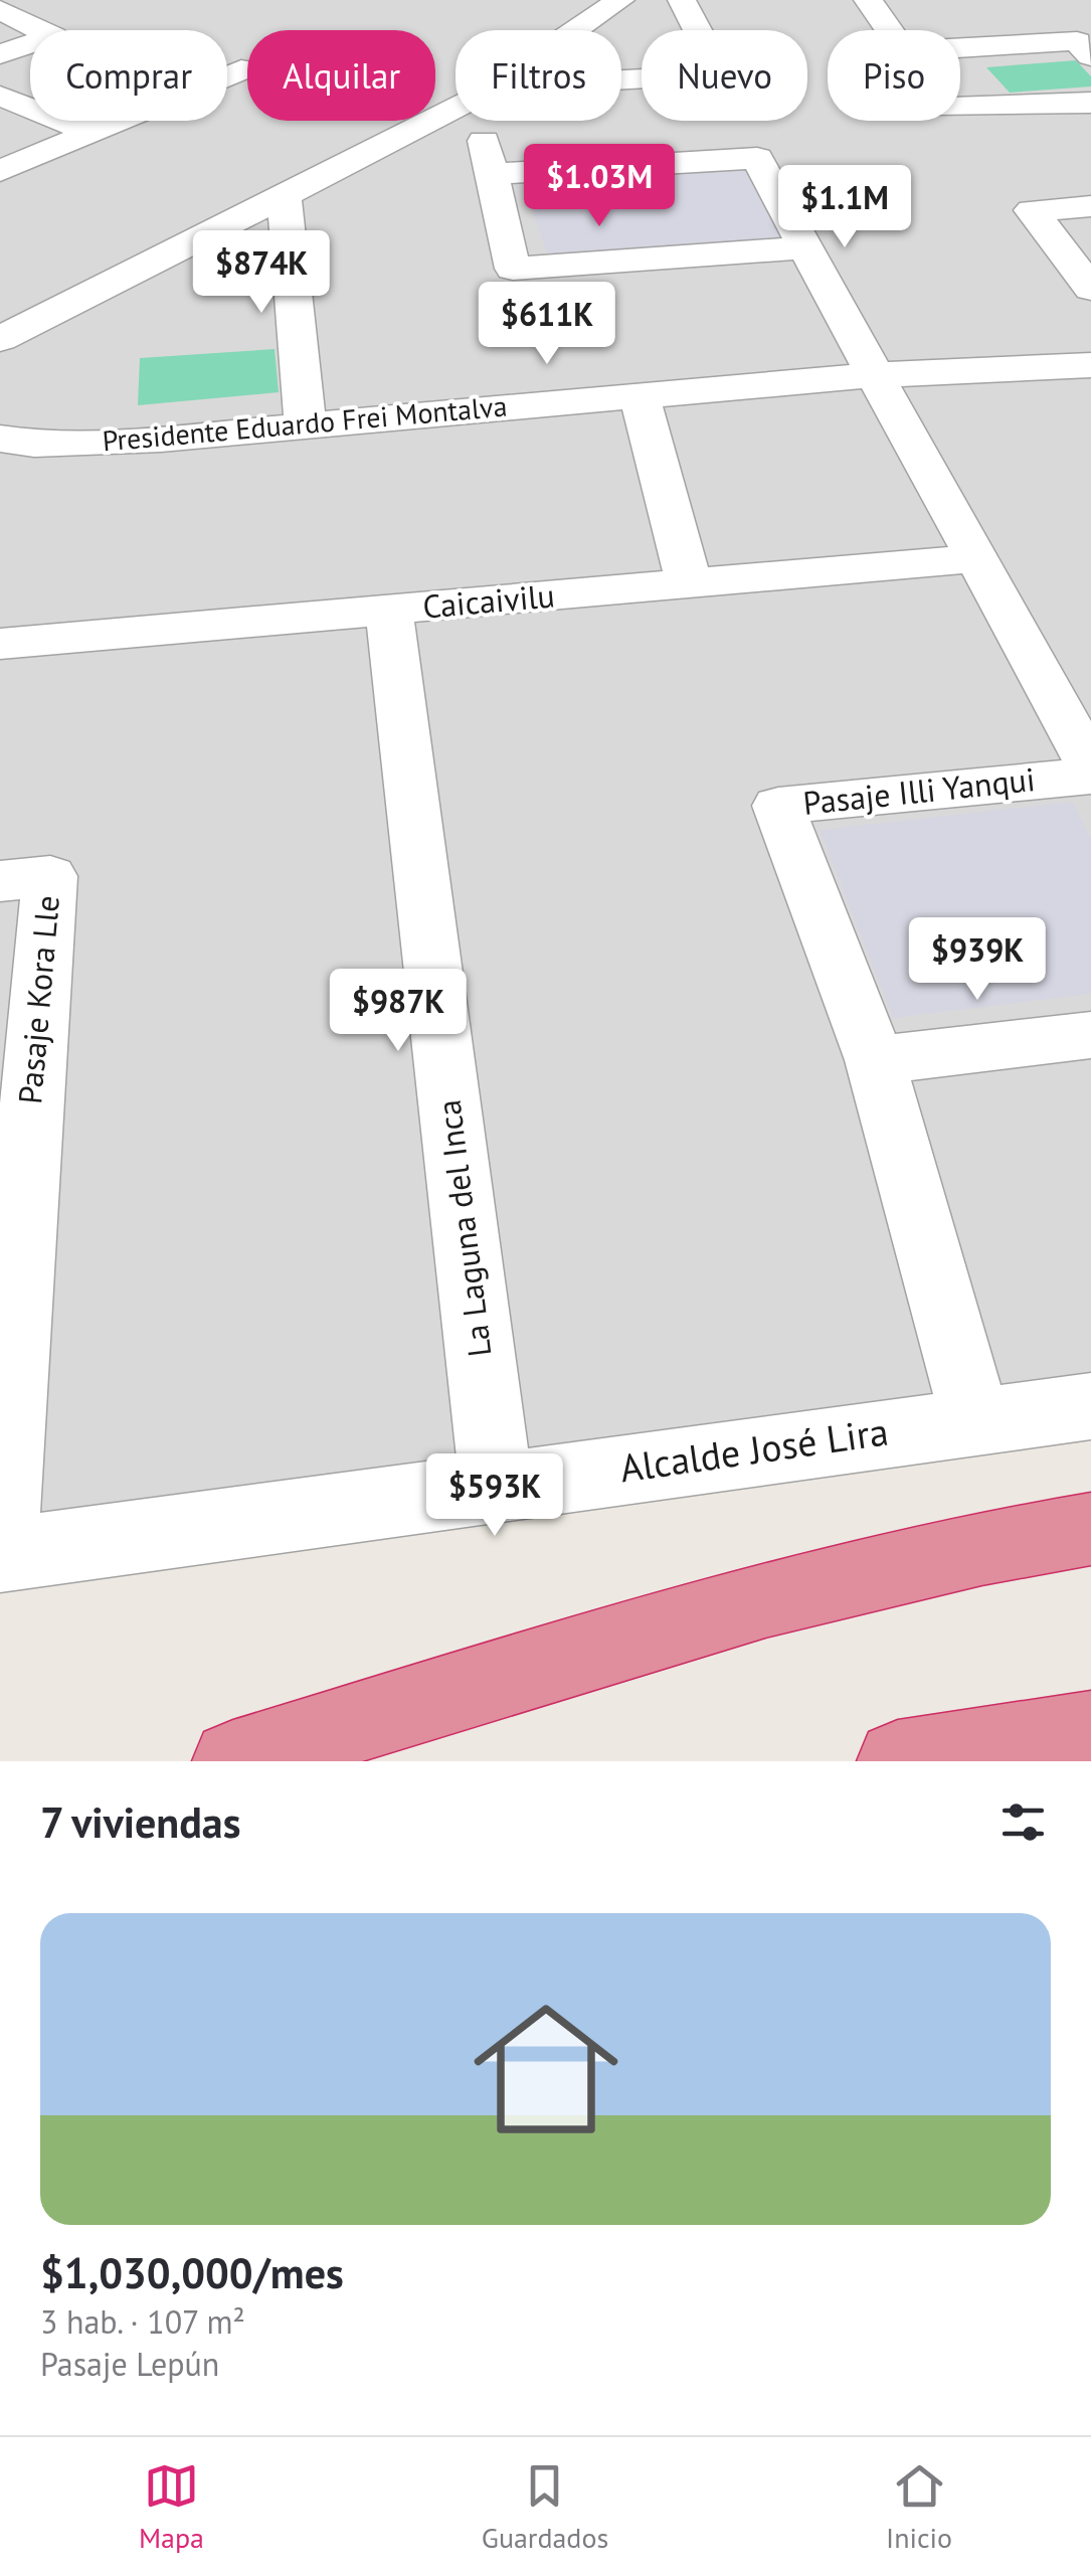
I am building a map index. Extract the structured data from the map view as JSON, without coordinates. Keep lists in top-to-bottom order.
{
  "streets": {
    "street": [
      "Presidente Eduardo Frei Montalva",
      "Caicaivilu",
      "Pasaje Illi Yanqui",
      "Pasaje Kora Lle",
      "La Laguna del Inca",
      "Alcalde José Lira"
    ]
  },
  "crossings": [
    ["Presidente Eduardo Frei Montalva", "Pasaje Illi Yanqui"],
    ["Caicaivilu", "Pasaje Illi Yanqui"],
    ["Caicaivilu", "La Laguna del Inca"],
    ["Pasaje Illi Yanqui", "Alcalde José Lira"],
    ["Pasaje Kora Lle", "Alcalde José Lira"],
    ["La Laguna del Inca", "Alcalde José Lira"]
  ],
  "page": {
    "chip": [
      "Comprar",
      "Alquilar",
      "Filtros",
      "Nuevo",
      "Piso"
    ],
    "price": [
      "$1.03M",
      "$1.1M",
      "$874K",
      "$611K",
      "$939K",
      "$987K",
      "$593K"
    ],
    "heading": "7 viviendas",
    "list": [
      {
        "name": "$1,030,000/mes",
        "note": "3 hab. · 107 m² · Pasaje Lepún"
      }
    ],
    "tabs": ["Mapa", "Guardados", "Inicio"]
  }
}
